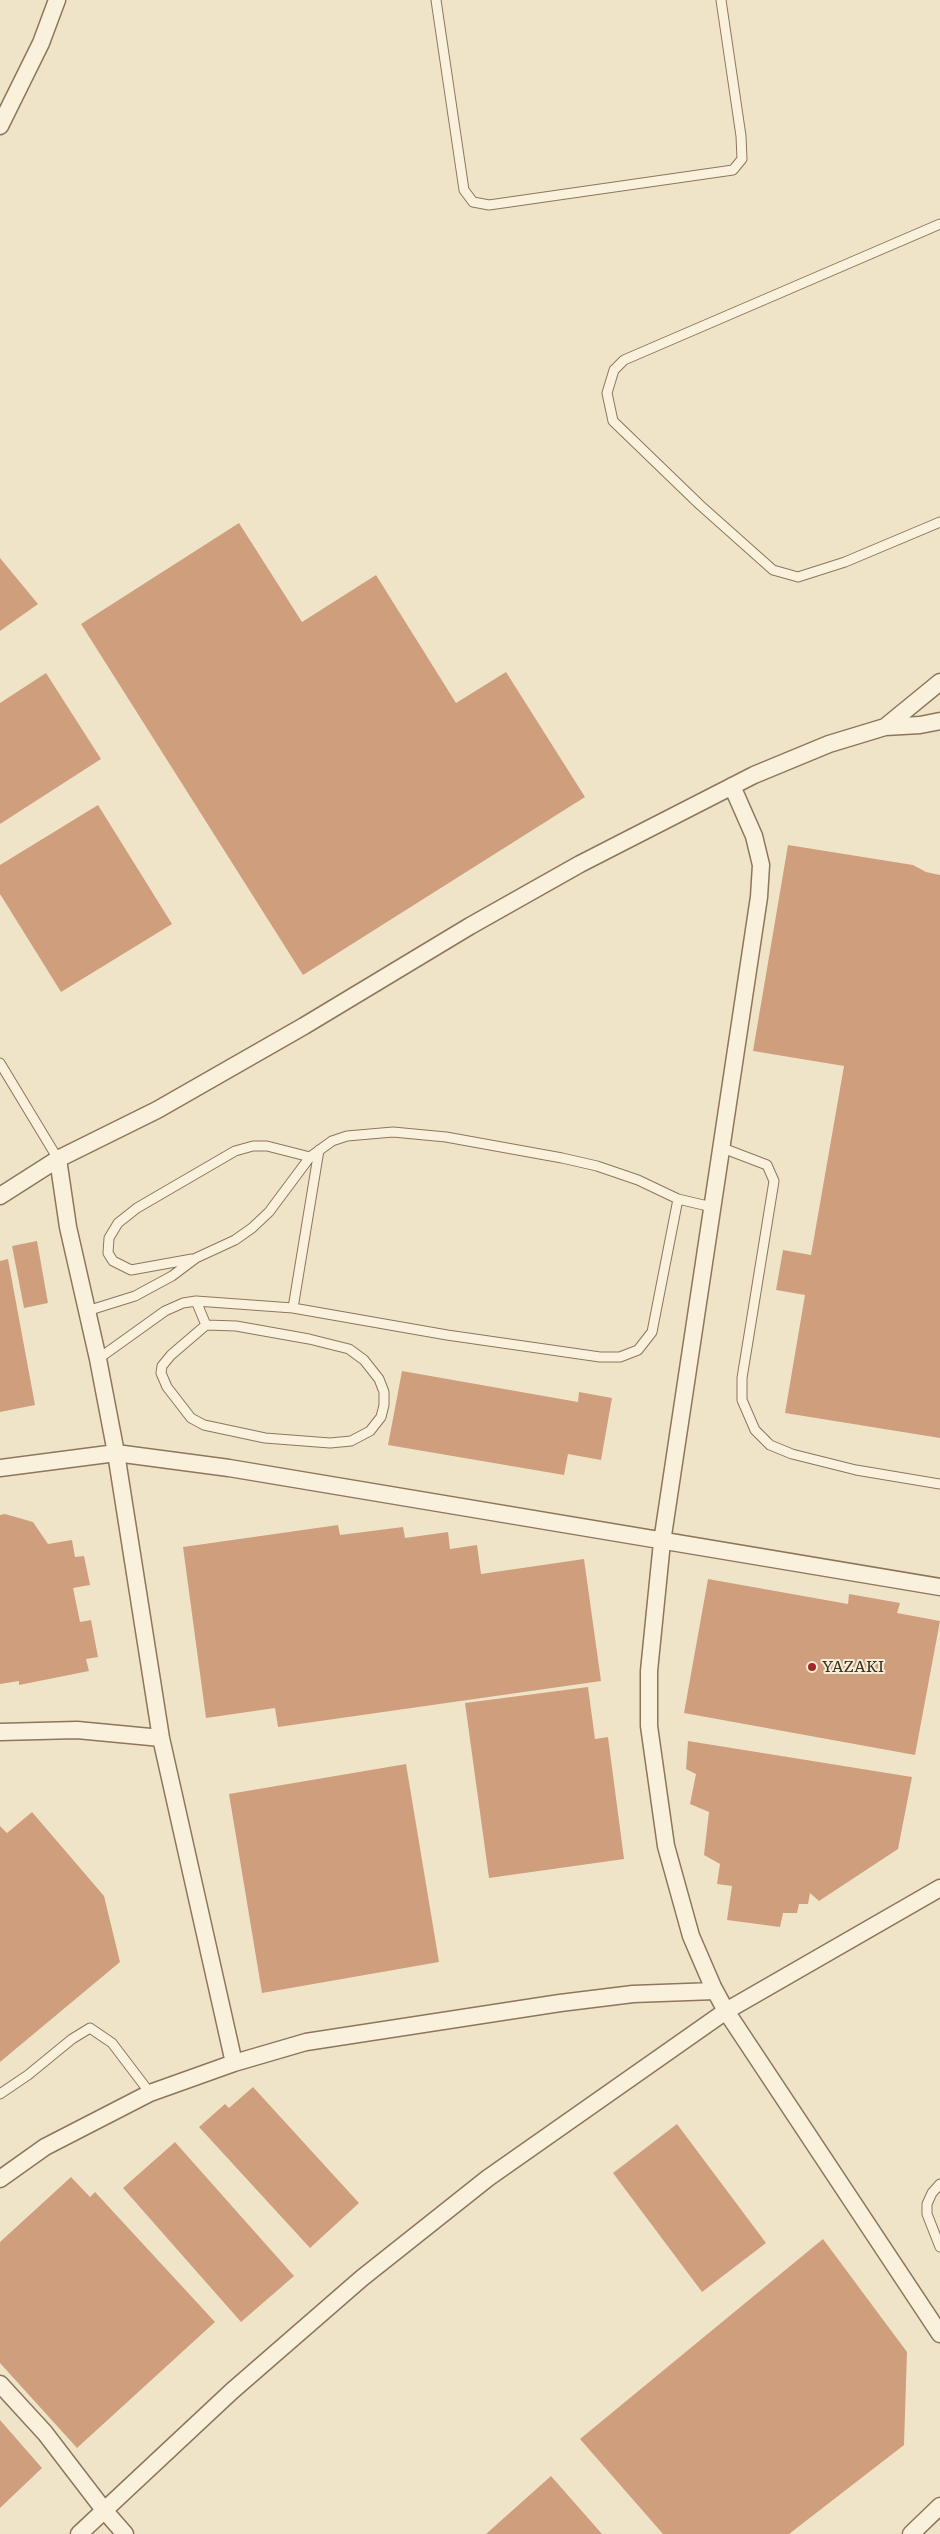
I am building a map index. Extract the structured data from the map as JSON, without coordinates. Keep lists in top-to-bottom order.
{
  "places": ["YAZAKI"]
}
